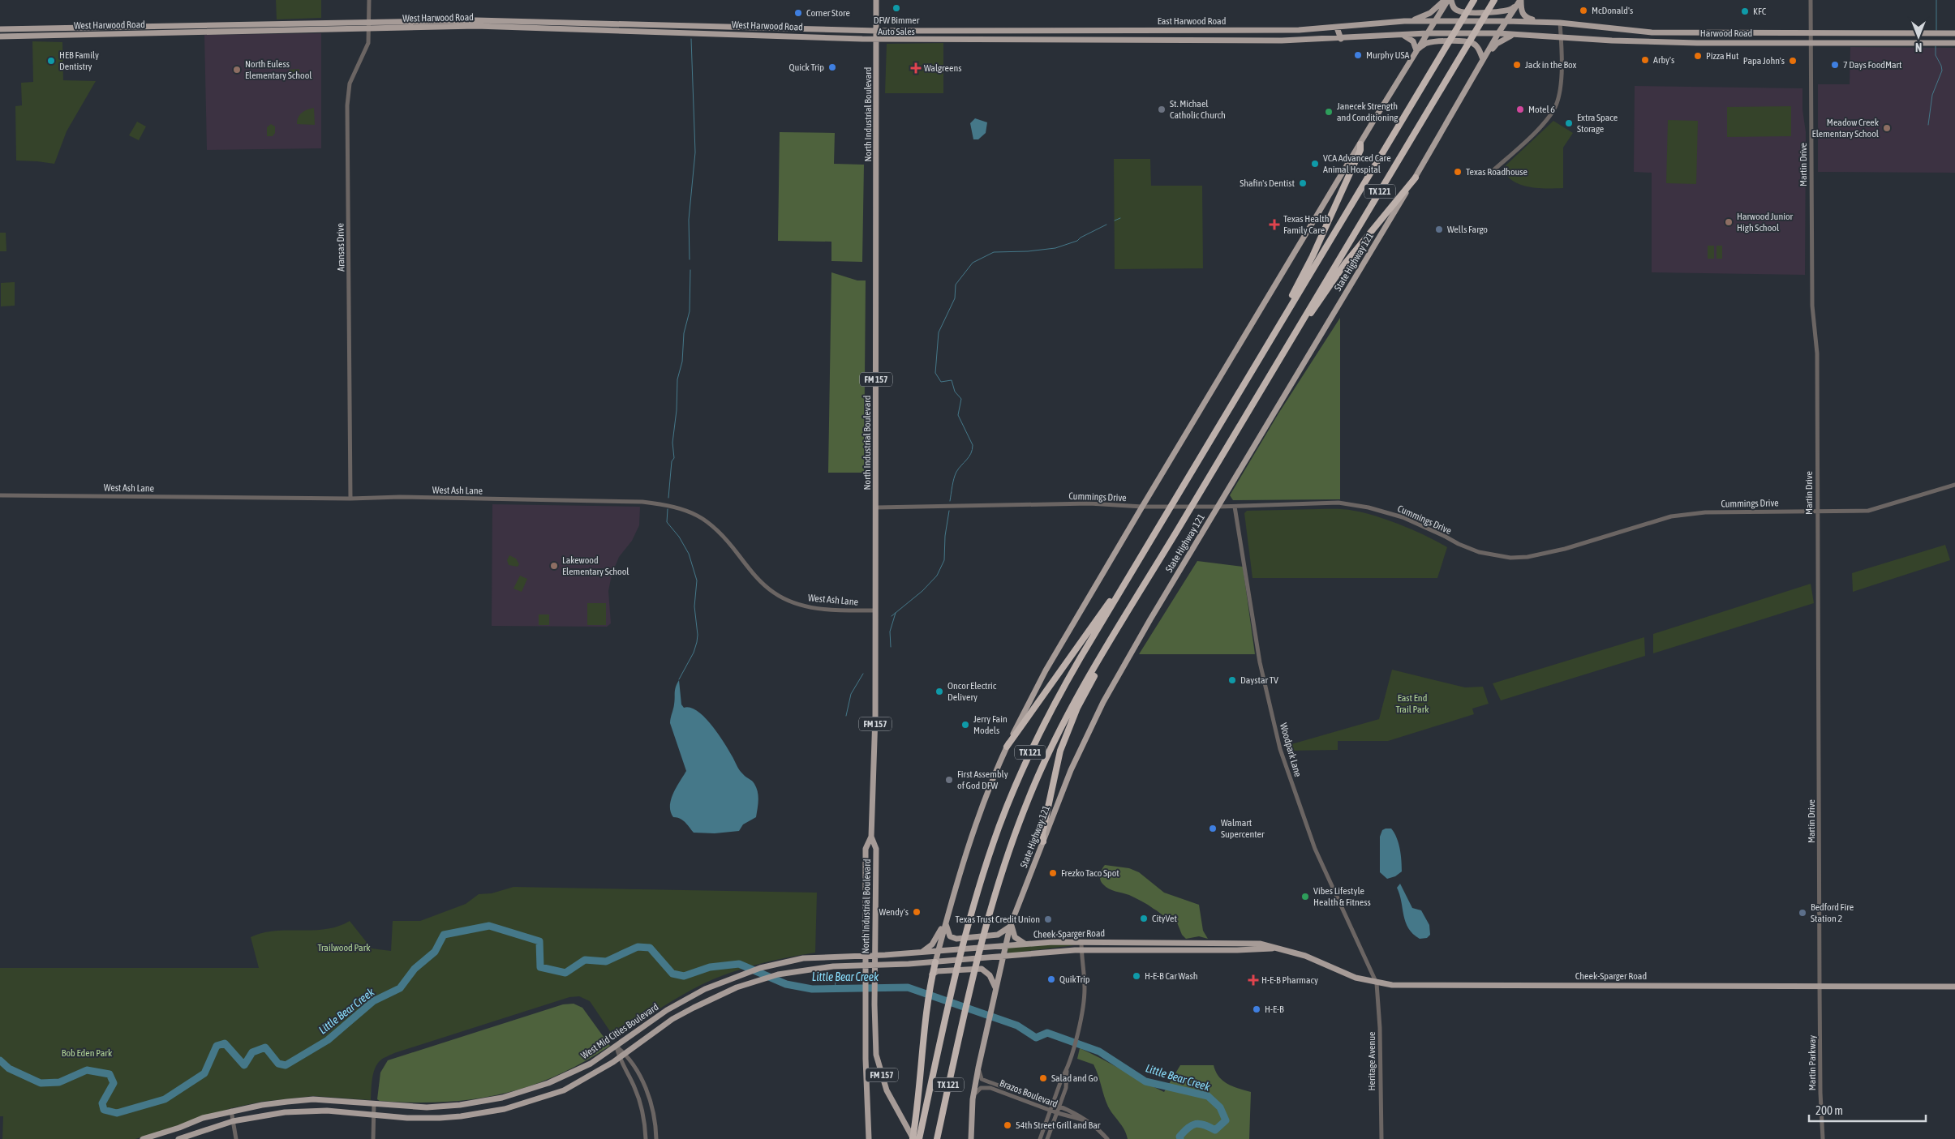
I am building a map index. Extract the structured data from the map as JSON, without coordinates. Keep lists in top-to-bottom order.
{
  "streets": {
    "highway": ["TX 121"],
    "main road": [
      "West Harwood Road",
      "East Harwood Road",
      "Harwood Road",
      "North Industrial Boulevard",
      "State Highway 121",
      "FM 157",
      "Cheek-Sparger Road",
      "West Mid Cities Boulevard"
    ],
    "street": [
      "Martin Drive",
      "Aransas Drive",
      "West Ash Lane",
      "Cummings Drive",
      "Woodpark Lane",
      "Heritage Avenue",
      "Martin Parkway",
      "Brazos Boulevard"
    ]
  },
  "crossings": [
    ["West Harwood Road", "East Harwood Road"],
    ["West Harwood Road", "North Industrial Boulevard"],
    ["West Harwood Road", "Aransas Drive"],
    ["East Harwood Road", "Harwood Road"],
    ["East Harwood Road", "North Industrial Boulevard"],
    ["East Harwood Road", "State Highway 121"],
    ["Harwood Road", "Martin Drive"],
    ["Harwood Road", "State Highway 121"],
    ["North Industrial Boulevard", "West Ash Lane"],
    ["North Industrial Boulevard", "Cummings Drive"],
    ["North Industrial Boulevard", "Cheek-Sparger Road"],
    ["North Industrial Boulevard", "West Mid Cities Boulevard"],
    ["Martin Drive", "Cummings Drive"],
    ["Martin Drive", "Cheek-Sparger Road"],
    ["Martin Drive", "Martin Parkway"],
    ["Aransas Drive", "West Ash Lane"],
    ["State Highway 121", "Cummings Drive"],
    ["State Highway 121", "Cheek-Sparger Road"],
    ["State Highway 121", "Brazos Boulevard"],
    ["Cummings Drive", "Woodpark Lane"],
    ["Woodpark Lane", "Cheek-Sparger Road"],
    ["Woodpark Lane", "Heritage Avenue"],
    ["Cheek-Sparger Road", "West Mid Cities Boulevard"],
    ["Cheek-Sparger Road", "Heritage Avenue"],
    ["Cheek-Sparger Road", "Martin Parkway"]
  ],
  "water": ["Little Bear Creek"],
  "parks": ["East End Trail Park", "Trailwood Park", "Bob Eden Park"],
  "places": {
    "other": [
      "DFW Bimmer Auto Sales",
      "McDonald's",
      "KFC",
      "Corner Store",
      "Murphy USA",
      "Pizza Hut",
      "Arby's",
      "HEB Family Dentistry",
      "Papa John's",
      "Jack in the Box",
      "7 Days FoodMart",
      "Quick Trip",
      "North Euless Elementary School",
      "St. Michael Catholic Church",
      "Motel 6",
      "Janecek Strength and Conditioning",
      "Extra Space Storage",
      "Meadow Creek Elementary School",
      "VCA Advanced Care Animal Hospital",
      "Texas Roadhouse",
      "Shafin's Dentist",
      "Harwood Junior High School",
      "Wells Fargo",
      "Lakewood Elementary School",
      "Daystar TV",
      "Oncor Electric Delivery",
      "Jerry Fain Models",
      "First Assembly of God DFW",
      "Walmart Supercenter",
      "Frezko Taco Spot",
      "Vibes Lifestyle Health & Fitness",
      "Wendy's",
      "Bedford Fire Station 2",
      "CityVet",
      "Texas Trust Credit Union",
      "H-E-B Car Wash",
      "QuikTrip",
      "H-E-B",
      "Salad and Go",
      "54th Street Grill and Bar"
    ],
    "health": ["Walgreens", "Texas Health Family Care", "H-E-B Pharmacy"]
  },
  "scale_bar": "200 m",
  "north": "bottom"
}
